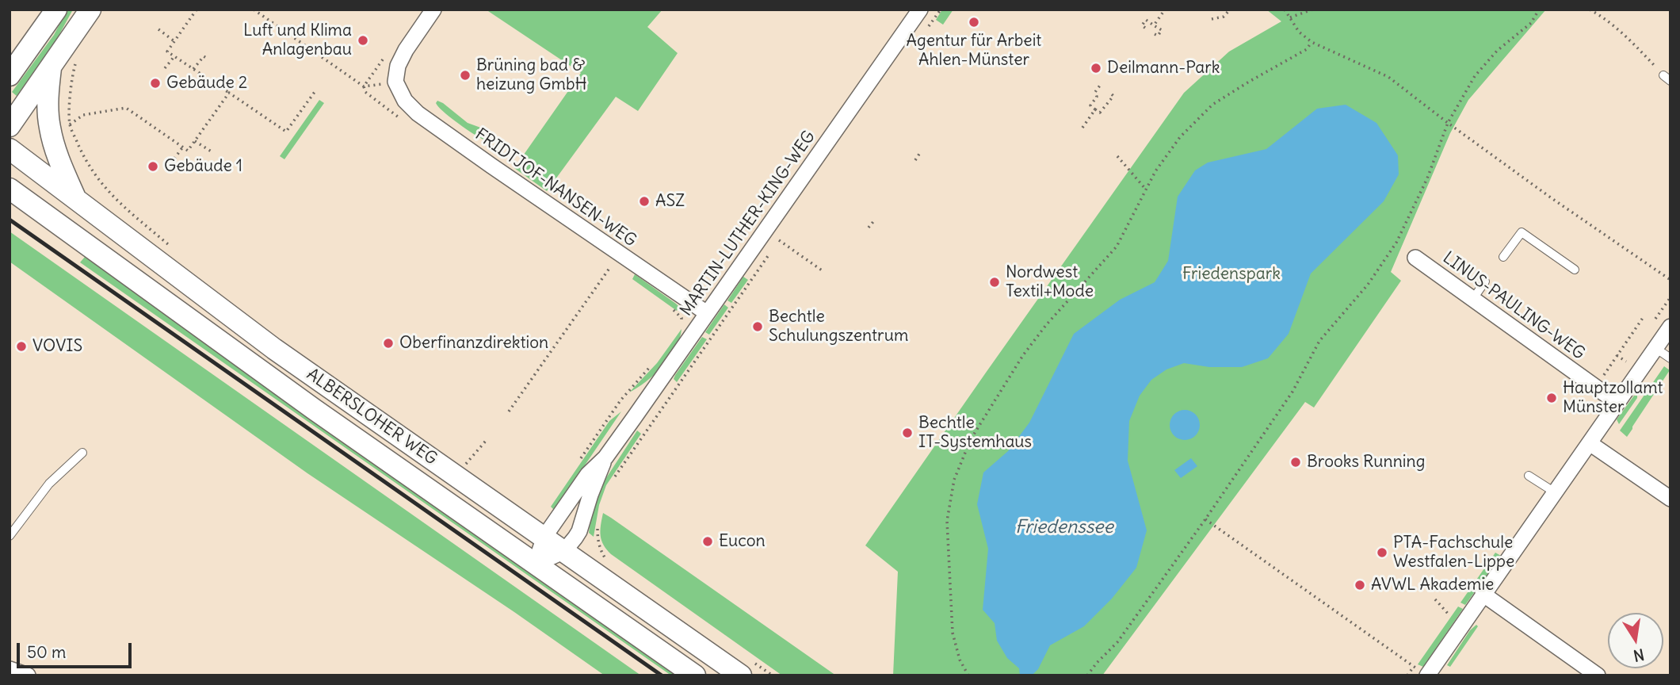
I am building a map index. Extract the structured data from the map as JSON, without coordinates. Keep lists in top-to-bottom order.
{
  "streets": {
    "main road": ["ALBERSLOHER WEG"],
    "street": ["FRIDTJOF-NANSEN-WEG", "MARTIN-LUTHER-KING-WEG", "LINUS-PAULING-WEG"]
  },
  "crossings": [
    ["FRIDTJOF-NANSEN-WEG", "MARTIN-LUTHER-KING-WEG"],
    ["MARTIN-LUTHER-KING-WEG", "ALBERSLOHER WEG"]
  ],
  "water": ["Friedenssee"],
  "parks": ["Friedenspark"],
  "places": [
    "Agentur für Arbeit Ahlen-Münster",
    "Luft und Klima Anlagenbau",
    "Deilmann-Park",
    "Brüning bad & heizung GmbH",
    "Gebäude 2",
    "Gebäude 1",
    "ASZ",
    "Nordwest Textil+Mode",
    "Bechtle Schulungszentrum",
    "Oberfinanzdirektion",
    "VOVIS",
    "Hauptzollamt Münster",
    "Bechtle IT-Systemhaus",
    "Brooks Running",
    "Eucon",
    "PTA-Fachschule Westfalen-Lippe",
    "AVWL Akademie"
  ],
  "scale_bar": "50 m",
  "north": "bottom"
}
